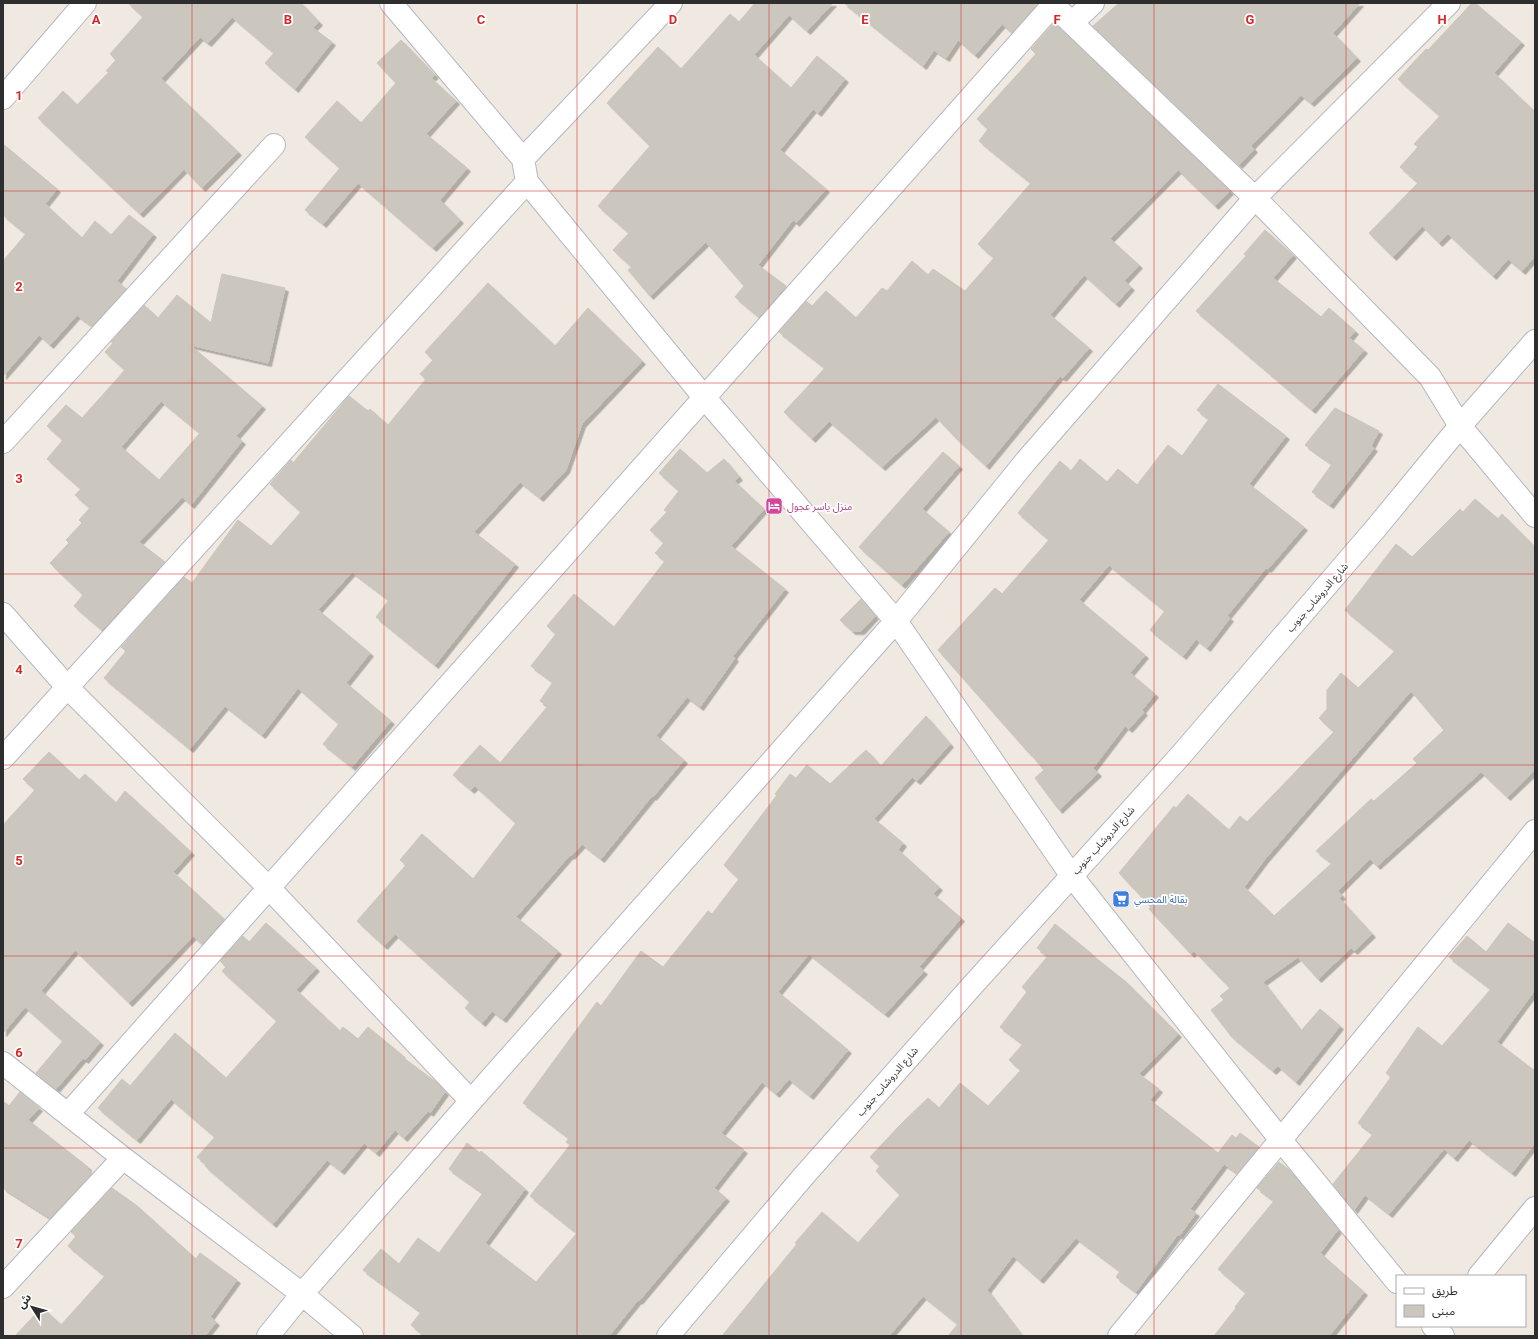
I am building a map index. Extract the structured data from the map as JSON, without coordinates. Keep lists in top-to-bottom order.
{
  "streets": {
    "street": ["شارع الدروشاب جنوب"]
  },
  "places": {
    "hotel": ["منزل ياسر عجول"],
    "supermarket": ["بقالة المحسي"]
  },
  "legend": ["طريق", "مبنى"],
  "north": "top left",
  "grid": {
    "columns": [
      "A",
      "B",
      "C",
      "D",
      "E",
      "F",
      "G",
      "H"
    ],
    "rows": [
      "1",
      "2",
      "3",
      "4",
      "5",
      "6",
      "7"
    ]
  }
}
